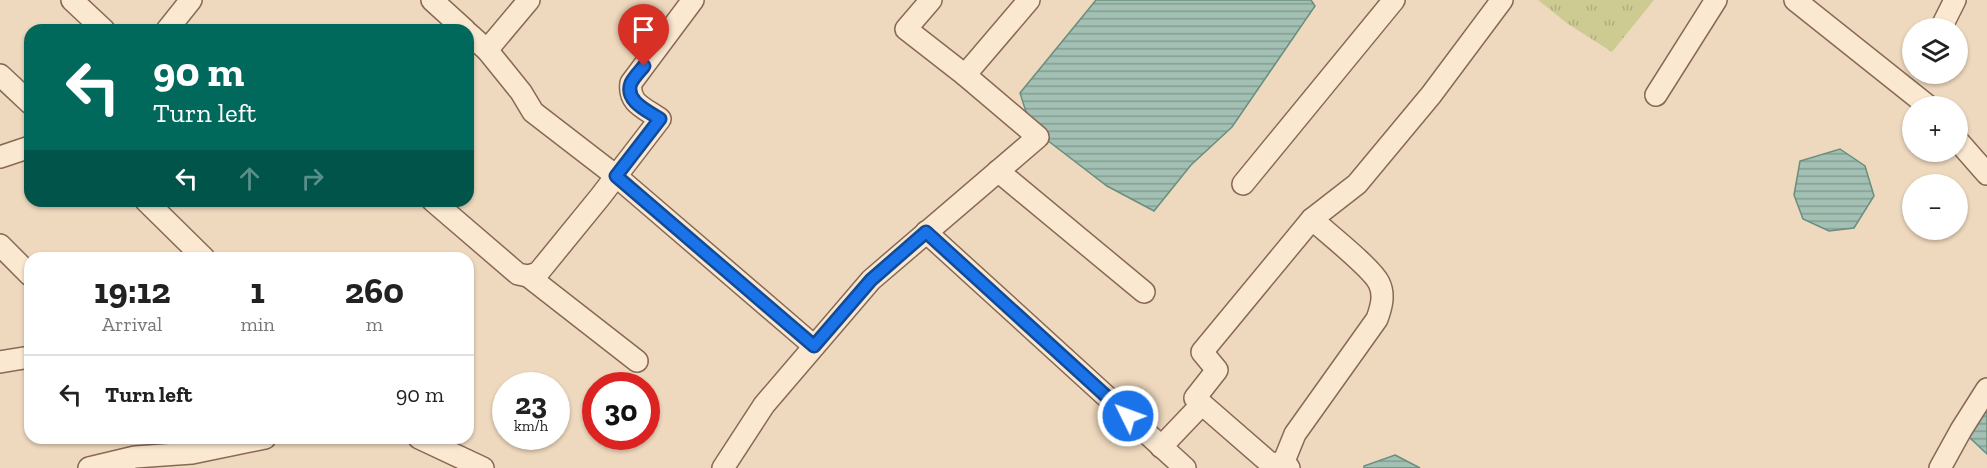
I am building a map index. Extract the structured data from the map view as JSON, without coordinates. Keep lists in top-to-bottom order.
{
  "page": {
    "map_buttons": ["+", "−"],
    "turn": ["90 m", "Turn left"],
    "eta": [
      "19:12",
      "Arrival",
      "1",
      "min",
      "260",
      "m"
    ],
    "list": [
      {
        "name": "Turn left",
        "value": "90 m"
      }
    ],
    "speed": "23 km/h",
    "limit": "30"
  }
}
